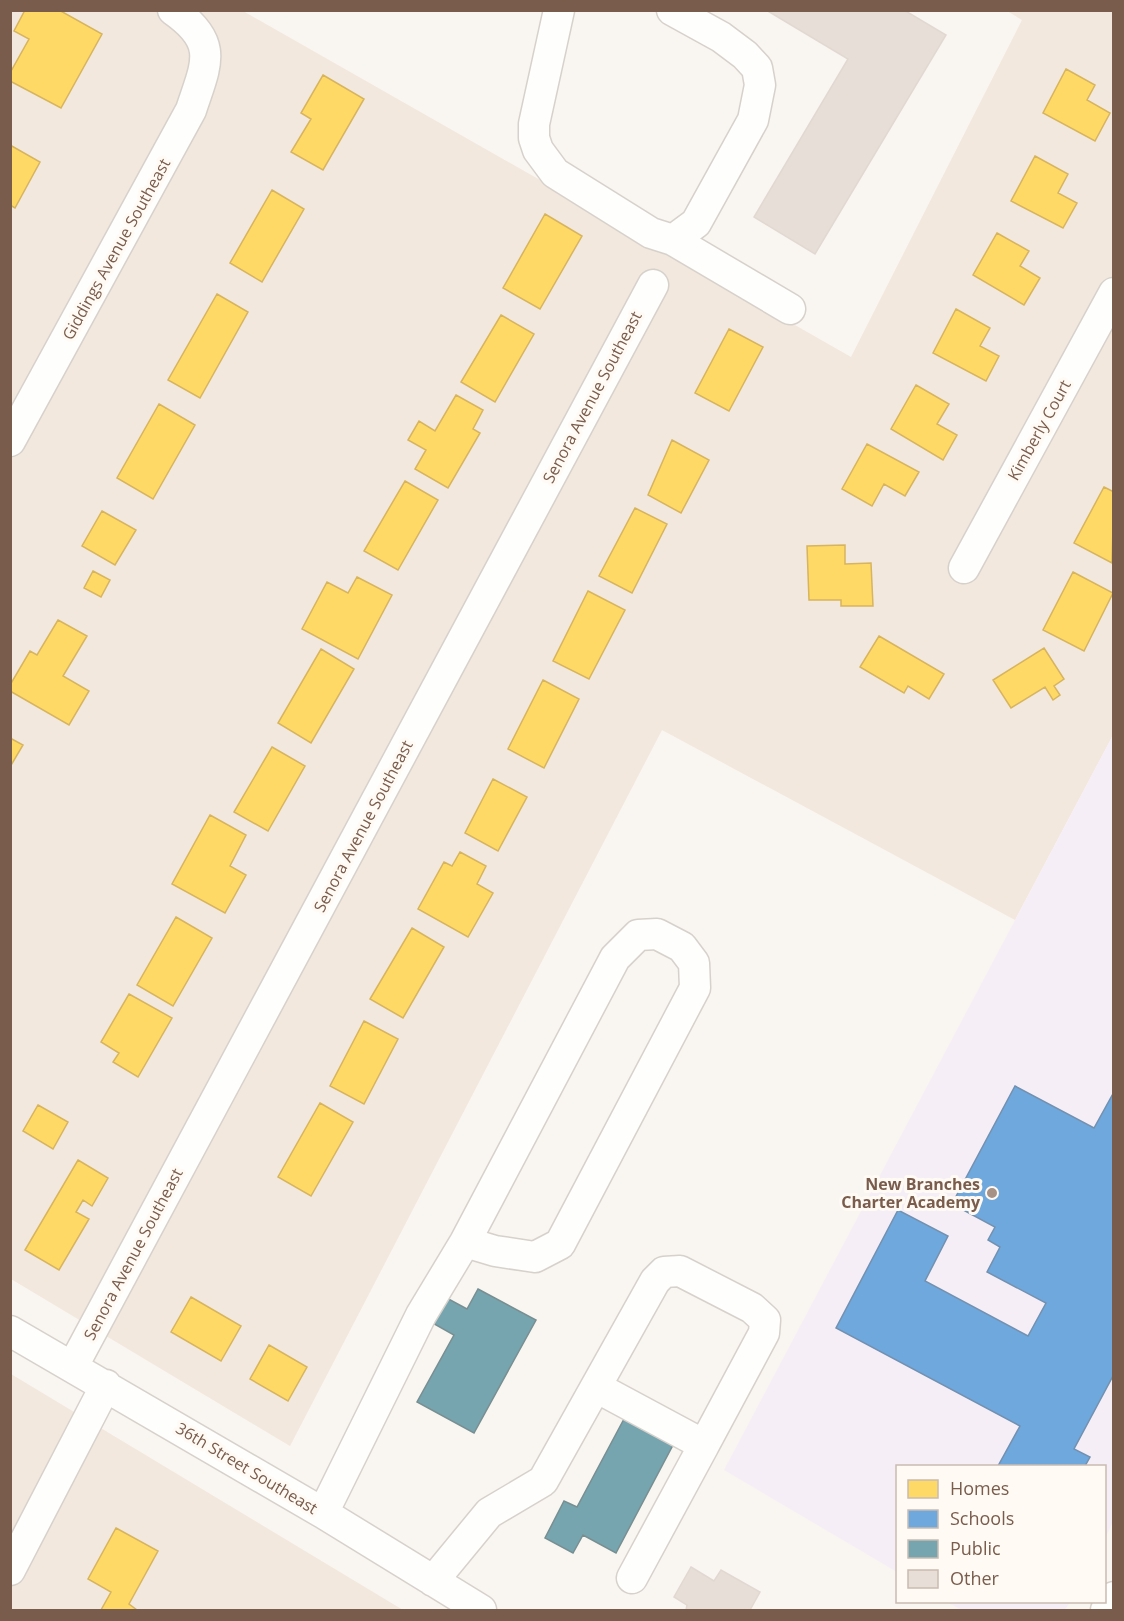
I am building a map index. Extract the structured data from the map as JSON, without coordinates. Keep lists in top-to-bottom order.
{
  "streets": {
    "street": [
      "Giddings Avenue Southeast",
      "Senora Avenue Southeast",
      "Kimberly Court",
      "36th Street Southeast"
    ]
  },
  "crossings": [
    ["Senora Avenue Southeast", "36th Street Southeast"]
  ],
  "places": ["New Branches Charter Academy"],
  "legend": [
    "Homes",
    "Schools",
    "Public",
    "Other"
  ]
}
